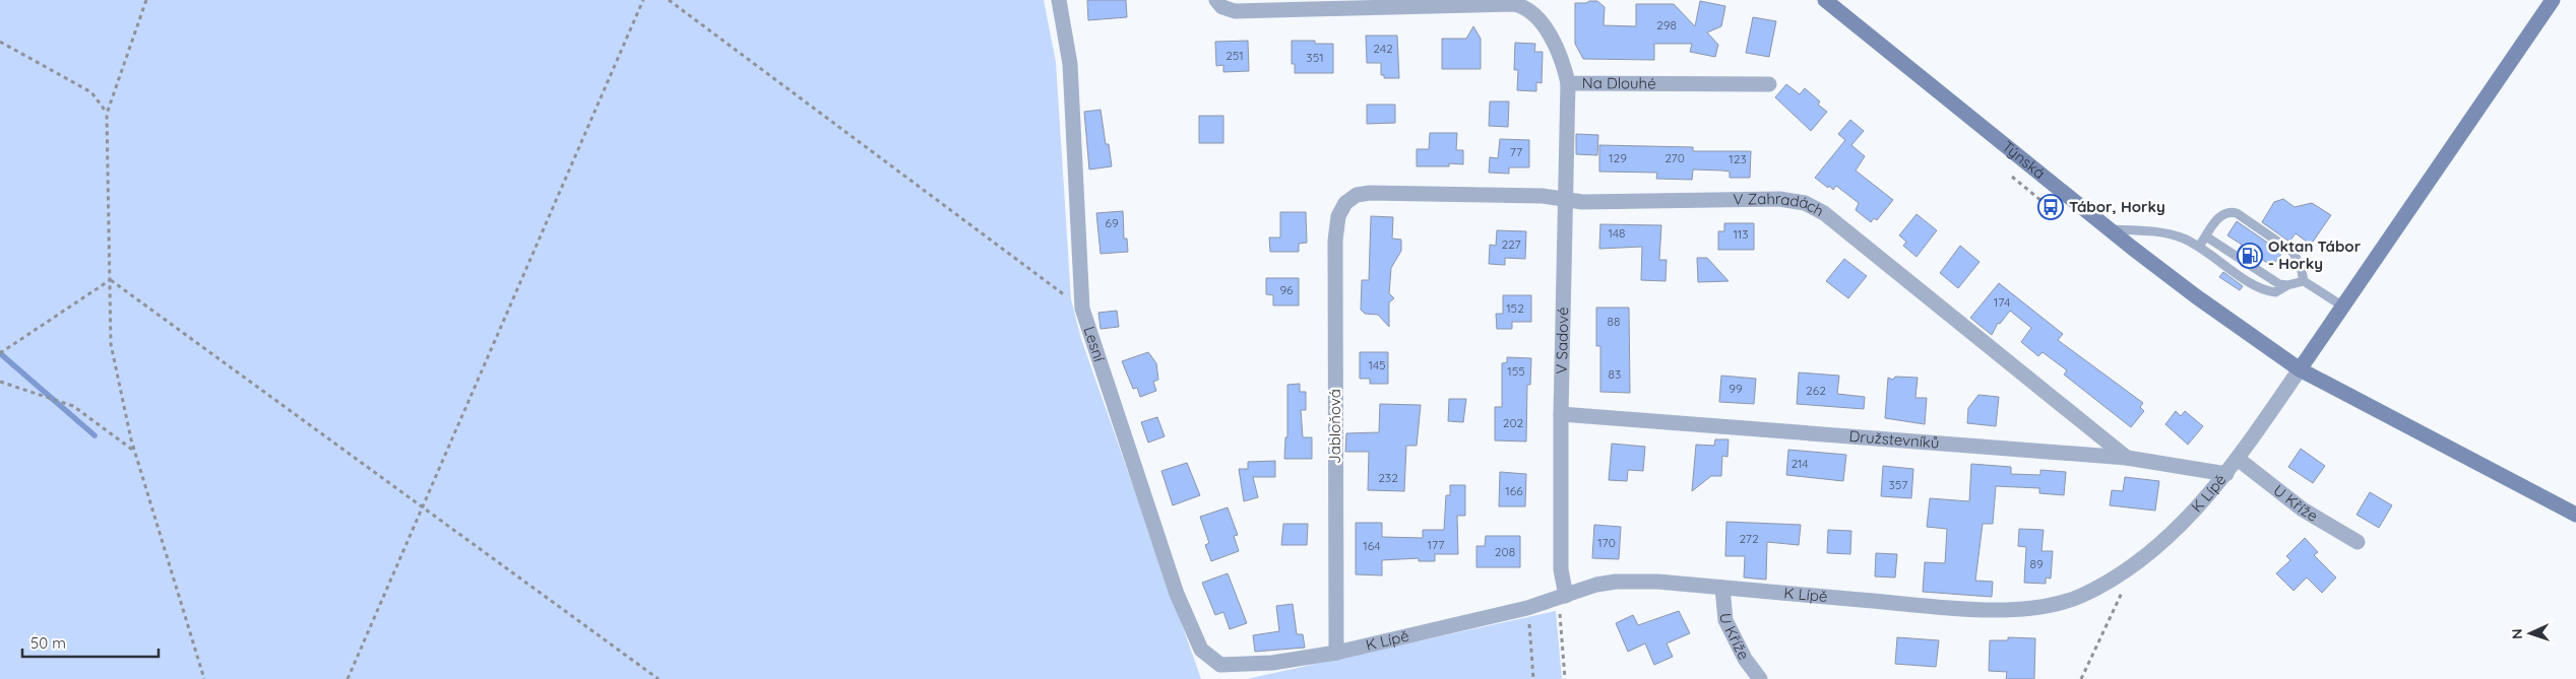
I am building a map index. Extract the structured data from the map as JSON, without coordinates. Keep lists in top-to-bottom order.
{
  "streets": {
    "main road": ["Týnská"],
    "street": [
      "Na Dlouhé",
      "V Zahradách",
      "V Sadové",
      "Lesní",
      "Jabloňová",
      "Družstevníků",
      "K Lípě",
      "U Kříže"
    ]
  },
  "crossings": [
    ["Na Dlouhé", "V Sadové"],
    ["Týnská", "K Lípě"],
    ["V Zahradách", "V Sadové"],
    ["V Zahradách", "Jabloňová"],
    ["V Zahradách", "Družstevníků"],
    ["V Sadové", "Družstevníků"],
    ["V Sadové", "K Lípě"],
    ["Lesní", "K Lípě"],
    ["Jabloňová", "K Lípě"],
    ["Družstevníků", "K Lípě"],
    ["K Lípě", "U Kříže"]
  ],
  "places": {
    "bus stop": ["Tábor, Horky"],
    "fuel station": ["Oktan Tábor - Horky"]
  },
  "house_numbers": [
    "298",
    "242",
    "251",
    "351",
    "77",
    "129",
    "270",
    "123",
    "69",
    "148",
    "113",
    "227",
    "96",
    "174",
    "152",
    "88",
    "145",
    "155",
    "83",
    "99",
    "262",
    "202",
    "214",
    "232",
    "357",
    "166",
    "272",
    "170",
    "177",
    "164",
    "208",
    "89"
  ],
  "scale_bar": "50 m",
  "north": "left"
}
